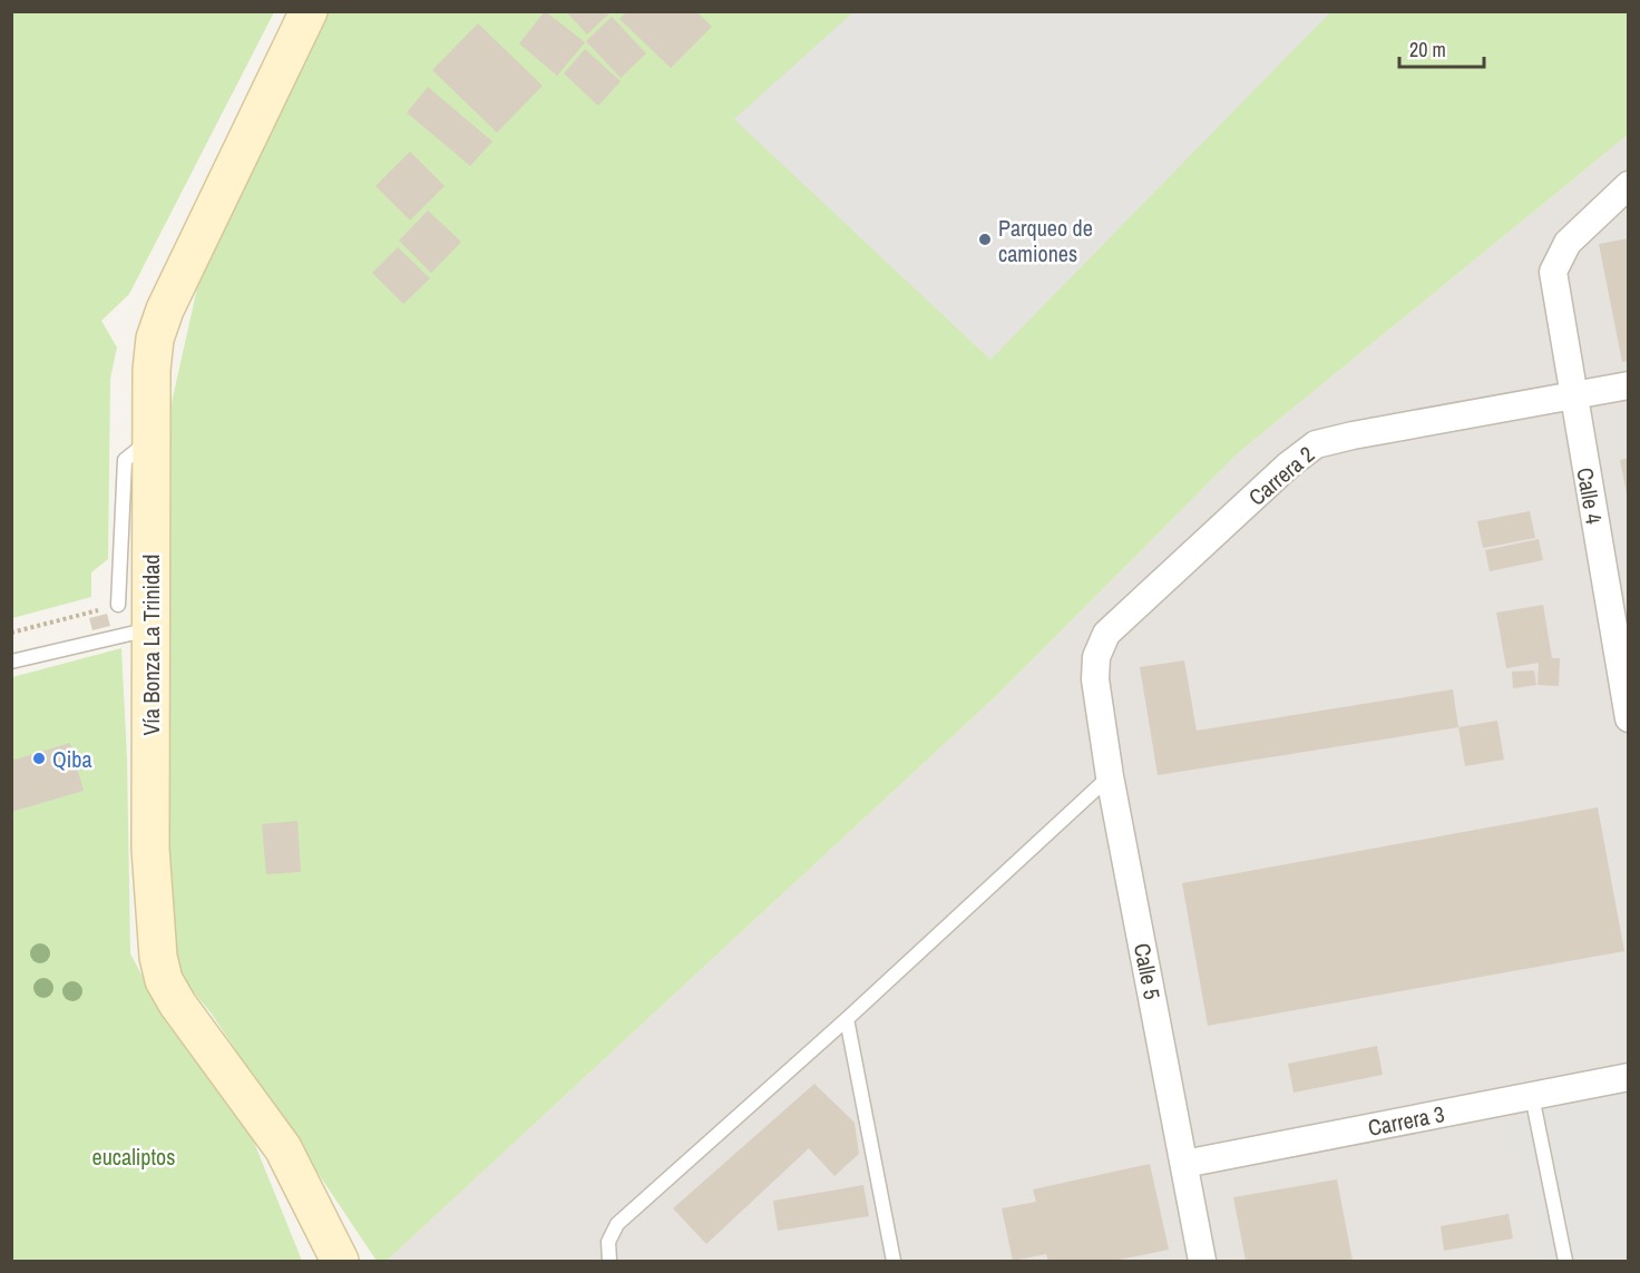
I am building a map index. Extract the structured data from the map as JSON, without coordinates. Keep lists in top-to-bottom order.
{
  "streets": {
    "street": [
      "Carrera 2",
      "Calle 4",
      "Vía Bonza La Trinidad",
      "Calle 5",
      "Carrera 3"
    ]
  },
  "crossings": [
    ["Carrera 2", "Calle 4"],
    ["Carrera 2", "Calle 5"],
    ["Calle 5", "Carrera 3"]
  ],
  "parks": ["eucaliptos"],
  "places": ["Parqueo de camiones", "Qiba"],
  "scale_bar": "20 m"
}
